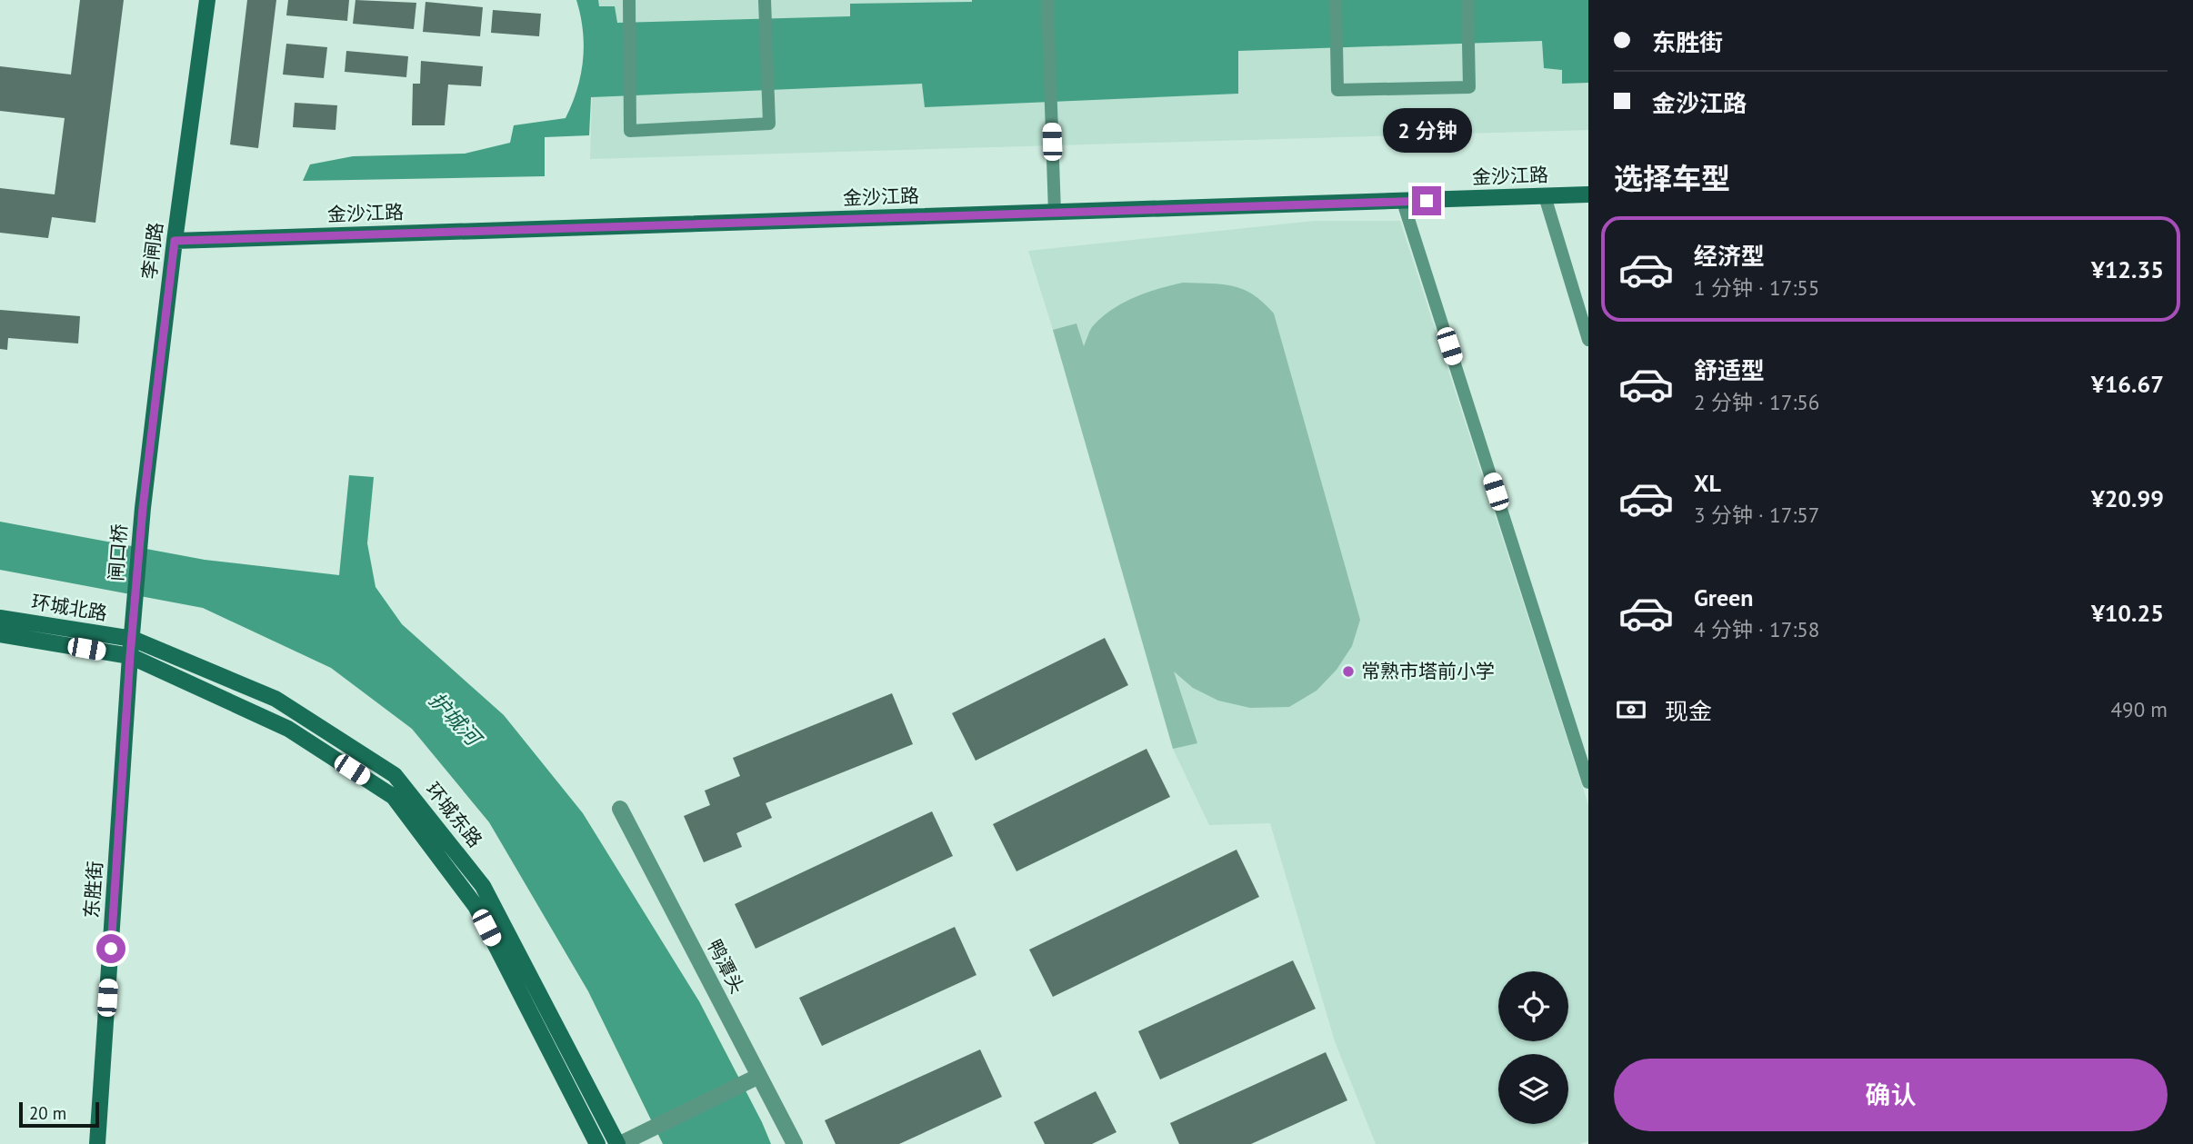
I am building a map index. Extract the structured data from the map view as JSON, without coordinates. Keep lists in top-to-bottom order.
{
  "streets": {
    "street": [
      "金沙江路",
      "李闸路",
      "闸口桥",
      "环城北路",
      "环城东路",
      "东胜街",
      "鸭潭头"
    ]
  },
  "crossings": [
    ["金沙江路", "李闸路"],
    ["李闸路", "闸口桥"],
    ["闸口桥", "环城北路"],
    ["闸口桥", "环城东路"],
    ["闸口桥", "东胜街"],
    ["环城北路", "环城东路"],
    ["环城北路", "东胜街"],
    ["环城东路", "东胜街"]
  ],
  "water": ["护城河"],
  "places": ["常熟市塔前小学"],
  "scale_bar": "20 m",
  "page": {
    "banner": ["东胜街", "金沙江路"],
    "bubble": "2 分钟",
    "heading": "选择车型",
    "list": [
      {
        "name": "经济型",
        "note": "1 分钟 · 17:55",
        "value": "¥12.35"
      },
      {
        "name": "舒适型",
        "note": "2 分钟 · 17:56",
        "value": "¥16.67"
      },
      {
        "name": "XL",
        "note": "3 分钟 · 17:57",
        "value": "¥20.99"
      },
      {
        "name": "Green",
        "note": "4 分钟 · 17:58",
        "value": "¥10.25"
      }
    ],
    "pay": ["现金", "490 m"],
    "buttons": "确认",
    "scale": "20 m"
  }
}
